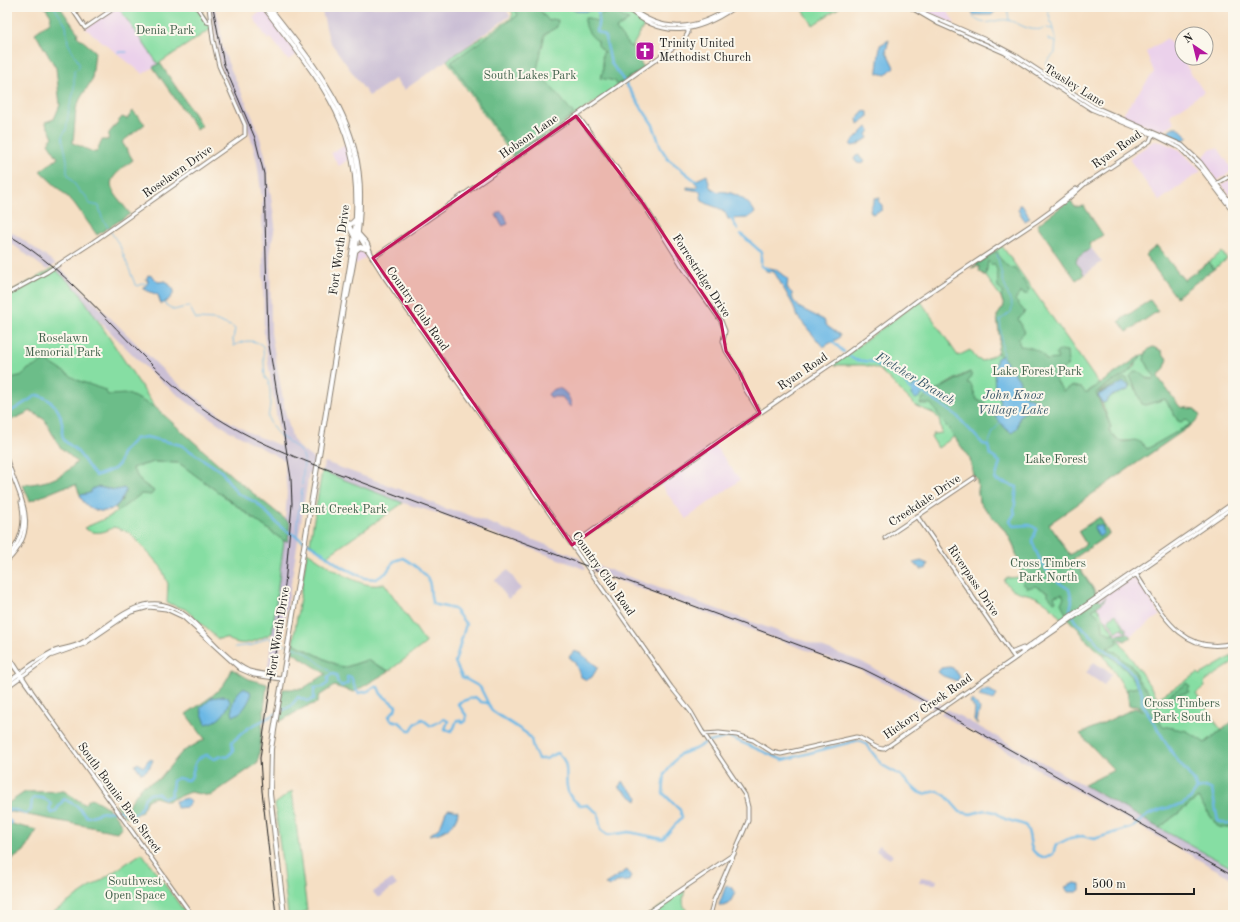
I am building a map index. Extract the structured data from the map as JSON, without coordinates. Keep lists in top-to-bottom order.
{
  "streets": {
    "main road": ["Fort Worth Drive"],
    "street": [
      "Teasley Lane",
      "Hobson Lane",
      "Ryan Road",
      "Roselawn Drive",
      "Forrestridge Drive",
      "Country Club Road",
      "Creekdale Drive",
      "Riverpass Drive",
      "Hickory Creek Road",
      "South Bonnie Brae Street"
    ]
  },
  "crossings": [
    ["Teasley Lane", "Ryan Road"],
    ["Hobson Lane", "Forrestridge Drive"],
    ["Hobson Lane", "Country Club Road"],
    ["Ryan Road", "Forrestridge Drive"],
    ["Ryan Road", "Country Club Road"],
    ["Fort Worth Drive", "Country Club Road"],
    ["Country Club Road", "Hickory Creek Road"],
    ["Creekdale Drive", "Riverpass Drive"],
    ["Riverpass Drive", "Hickory Creek Road"]
  ],
  "water": ["Fletcher Branch", "John Knox Village Lake"],
  "parks": [
    "Denia Park",
    "South Lakes Park",
    "Roselawn Memorial Park",
    "Lake Forest Park",
    "Lake Forest",
    "Bent Creek Park",
    "Cross Timbers Park North",
    "Cross Timbers Park South",
    "Southwest Open Space"
  ],
  "places": {
    "church": ["Trinity United Methodist Church"]
  },
  "scale_bar": "500 m",
  "north": "top left"
}
